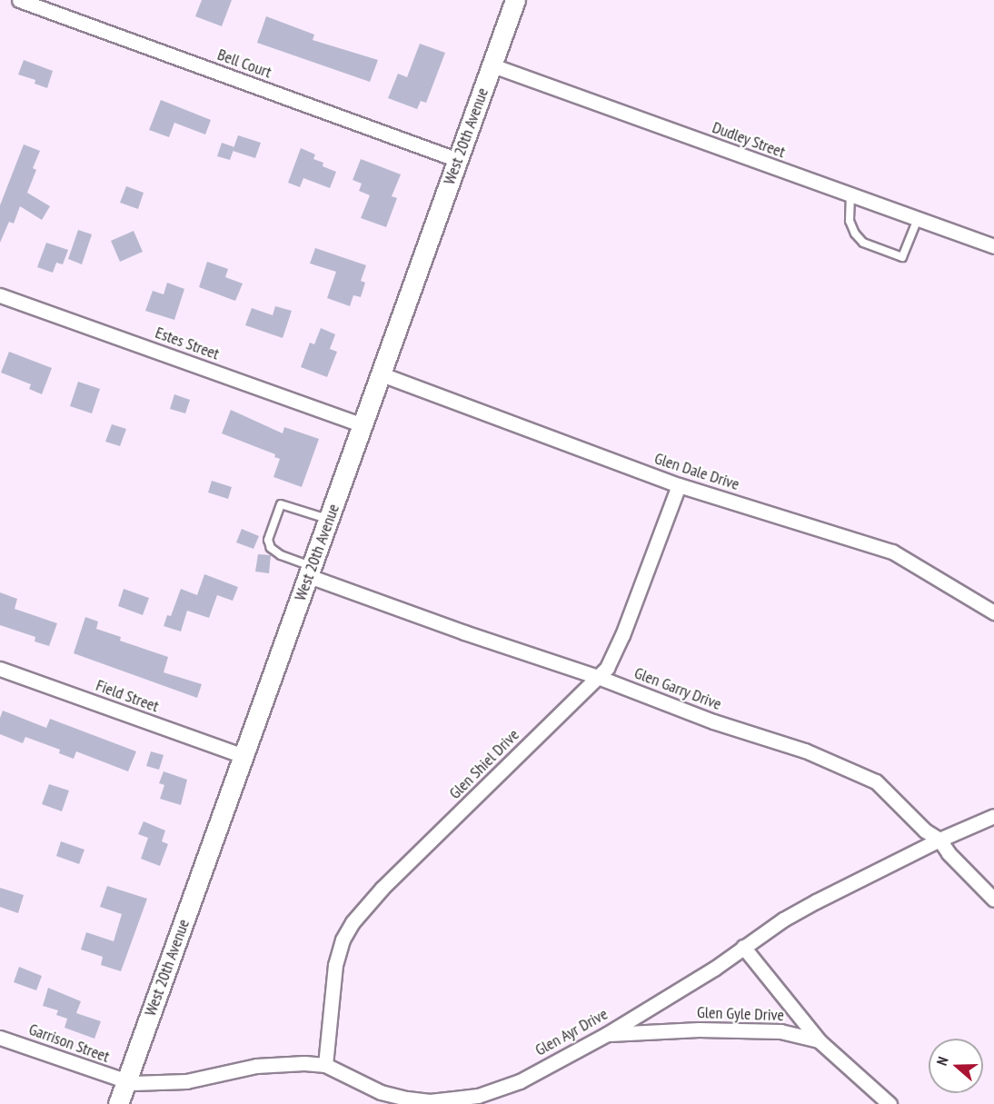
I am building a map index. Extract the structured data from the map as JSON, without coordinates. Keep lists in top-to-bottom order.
{
  "streets": {
    "street": [
      "Bell Court",
      "West 20th Avenue",
      "Dudley Street",
      "Estes Street",
      "Glen Dale Drive",
      "Glen Garry Drive",
      "Field Street",
      "Glen Shiel Drive",
      "Glen Gyle Drive",
      "Glen Ayr Drive",
      "Garrison Street"
    ]
  },
  "crossings": [
    ["Bell Court", "West 20th Avenue"],
    ["West 20th Avenue", "Dudley Street"],
    ["West 20th Avenue", "Estes Street"],
    ["West 20th Avenue", "Glen Dale Drive"],
    ["West 20th Avenue", "Glen Garry Drive"],
    ["West 20th Avenue", "Field Street"],
    ["West 20th Avenue", "Glen Ayr Drive"],
    ["West 20th Avenue", "Garrison Street"],
    ["Glen Dale Drive", "Glen Shiel Drive"],
    ["Glen Garry Drive", "Glen Shiel Drive"],
    ["Glen Garry Drive", "Glen Ayr Drive"],
    ["Glen Shiel Drive", "Glen Ayr Drive"],
    ["Glen Gyle Drive", "Glen Ayr Drive"],
    ["Glen Ayr Drive", "Garrison Street"]
  ],
  "north": "left"
}
